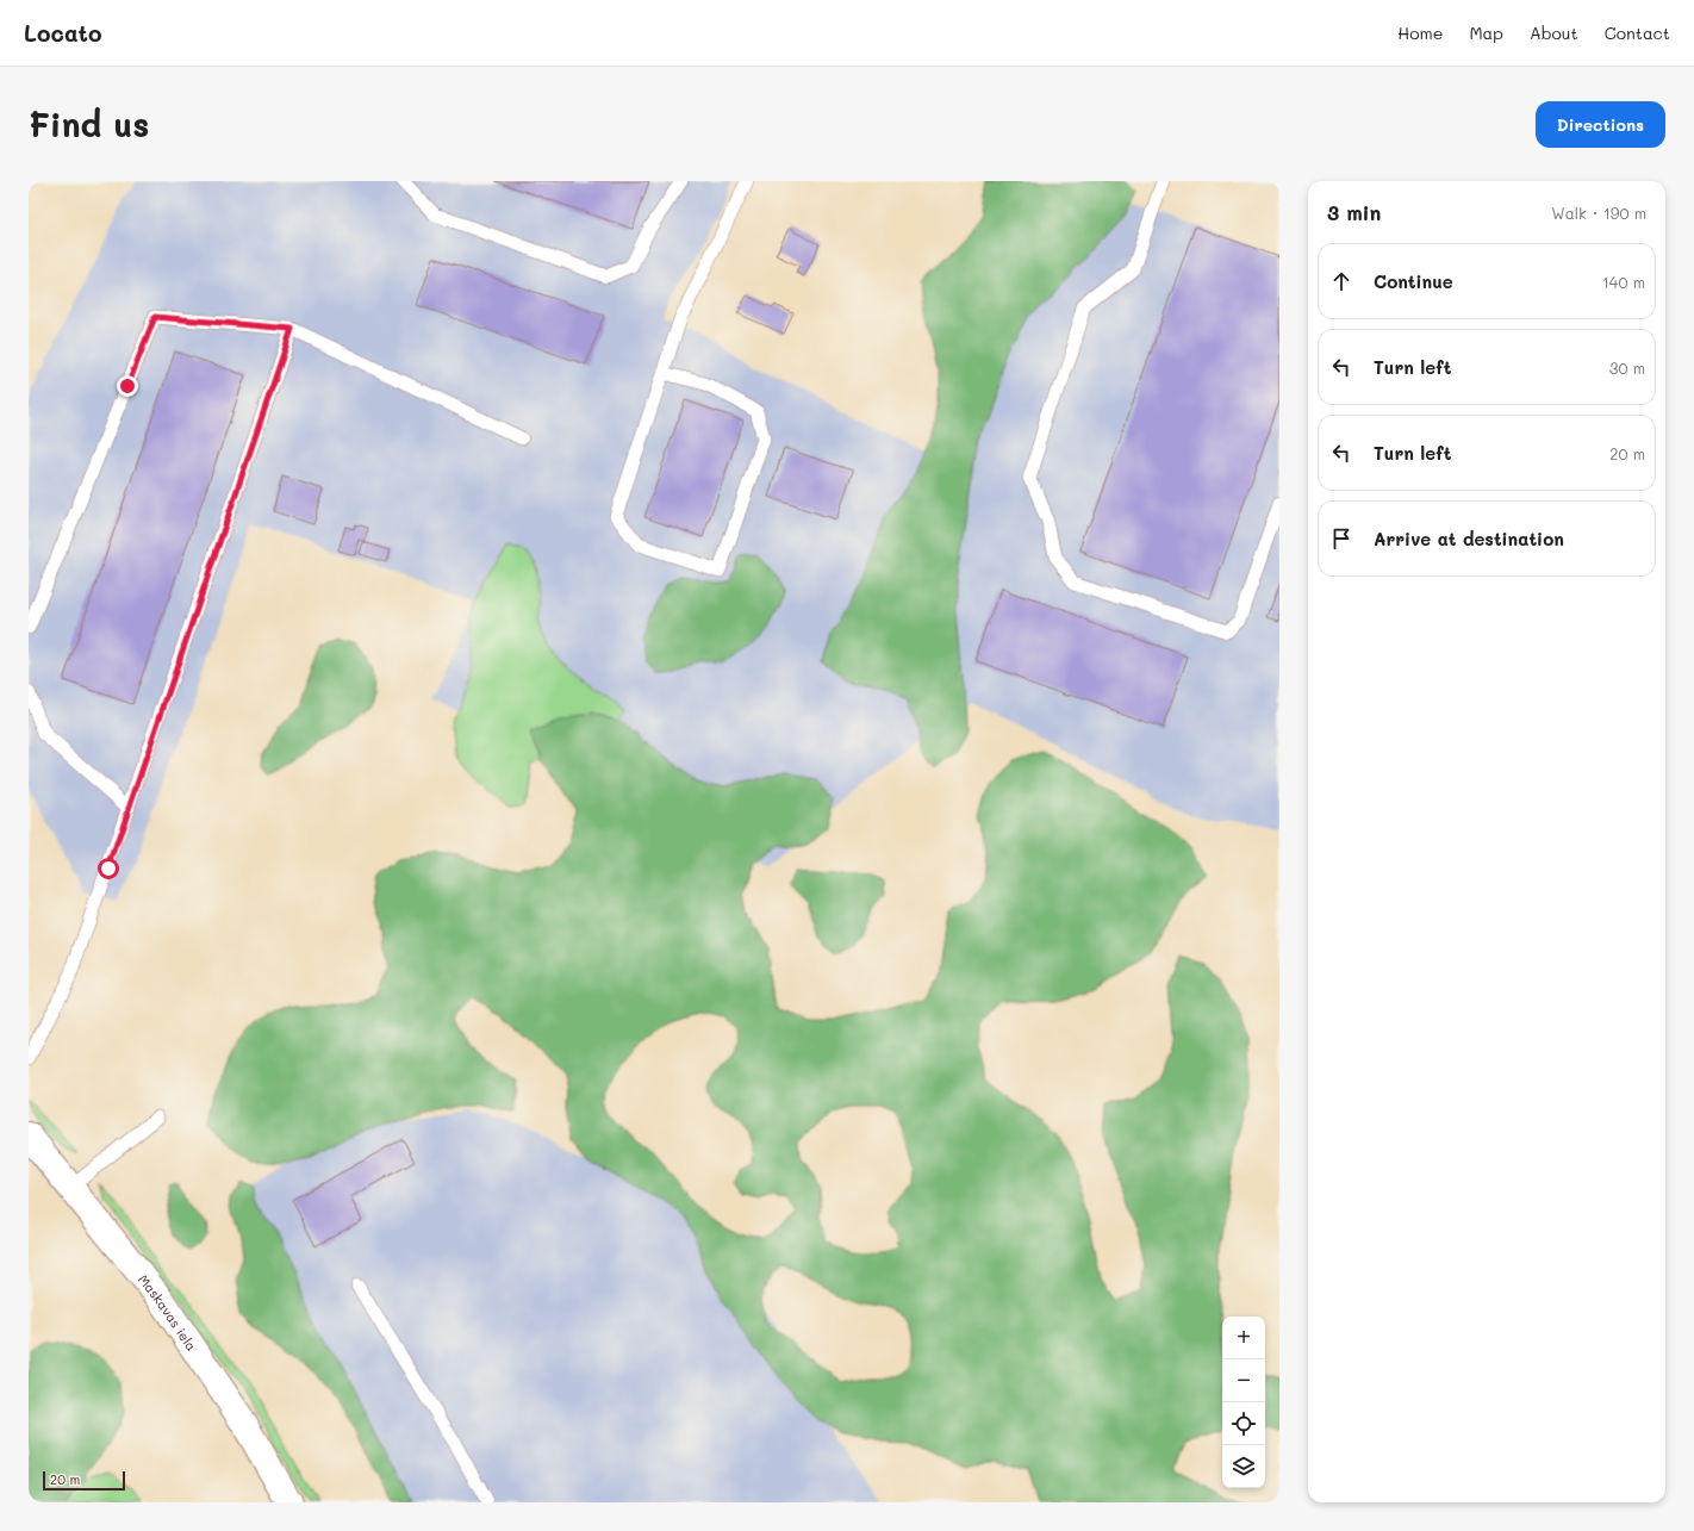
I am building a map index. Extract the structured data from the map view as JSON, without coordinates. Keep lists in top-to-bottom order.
{
  "streets": {
    "street": ["Maskavas iela"]
  },
  "scale_bar": "20 m",
  "page": {
    "header": "Locato",
    "nav": [
      "Home",
      "Map",
      "About",
      "Contact"
    ],
    "buttons": "Directions",
    "title": "Find us",
    "heading": ["3 min", "Walk · 190 m"],
    "list": [
      ["Continue", "140 m"],
      ["Turn left", "30 m"],
      ["Turn left", "20 m"],
      "Arrive at destination"
    ],
    "map_buttons": ["+", "−"],
    "scale": "20 m"
  }
}
